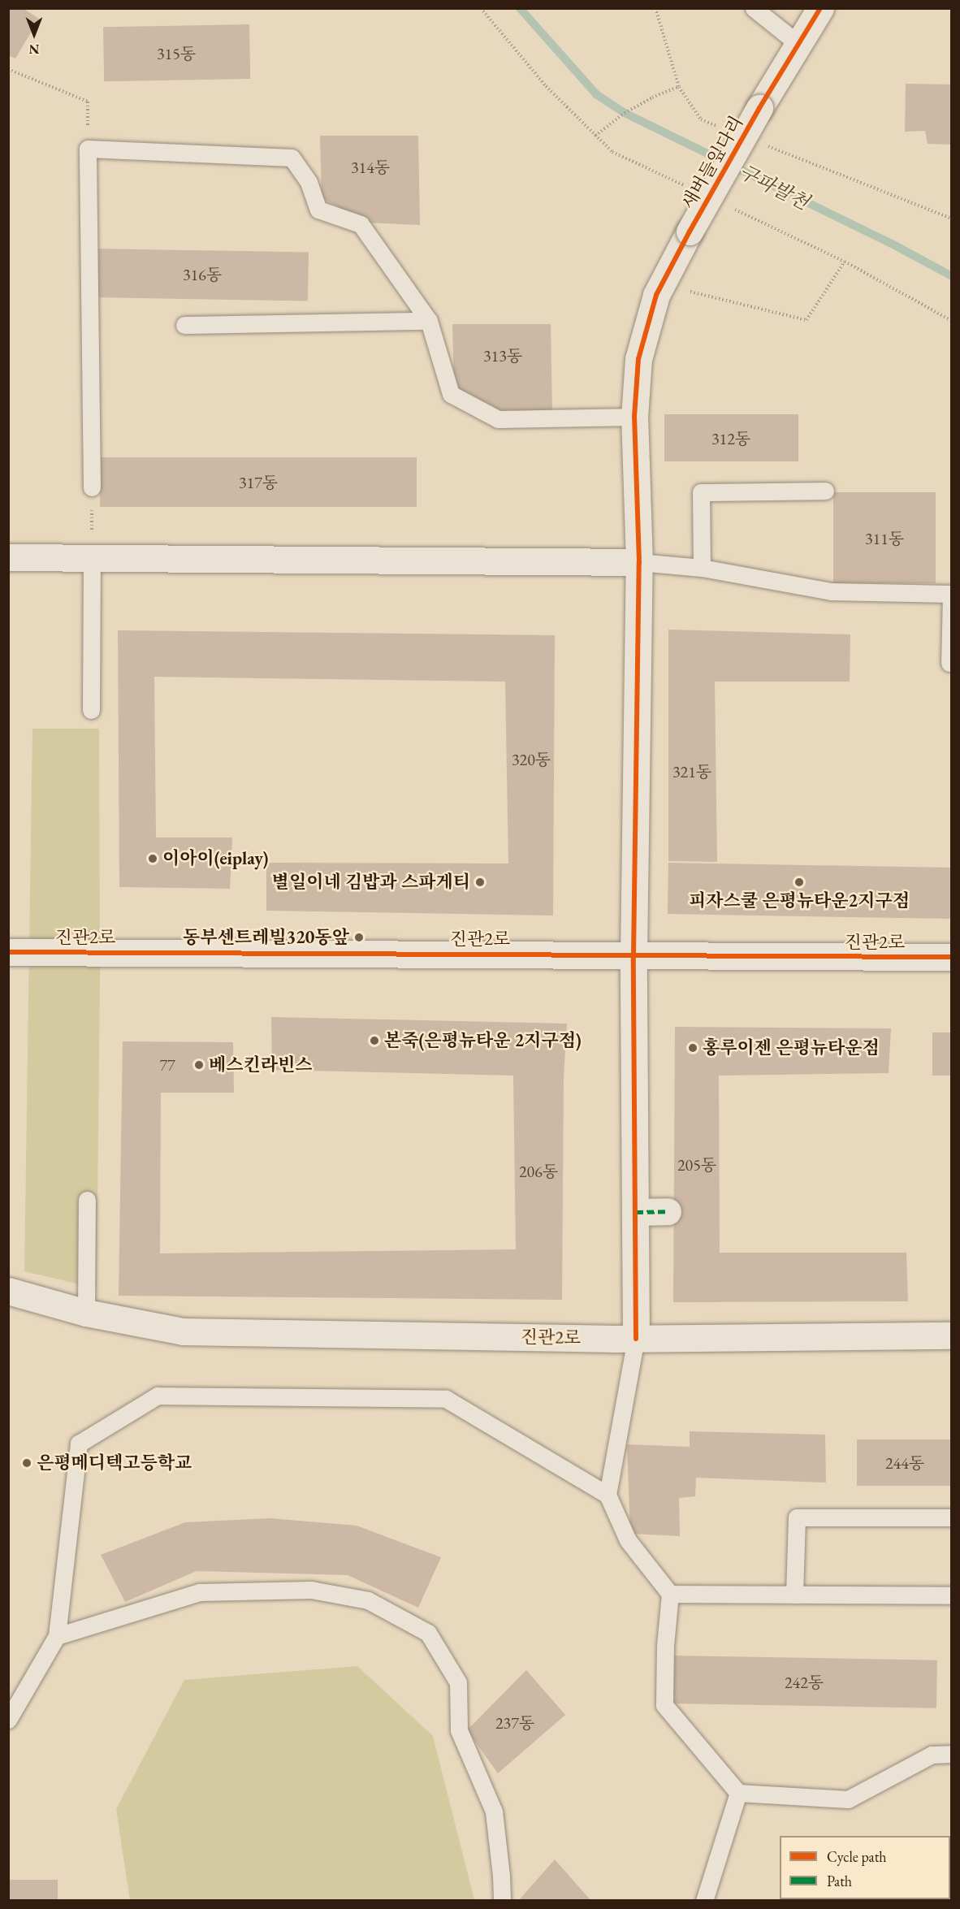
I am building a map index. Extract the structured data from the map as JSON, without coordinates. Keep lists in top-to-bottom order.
{
  "streets": {
    "street": ["새버들잎다리", "진관2로"]
  },
  "crossings": [
    ["새버들잎다리", "진관2로"]
  ],
  "water": ["구파발천"],
  "places": [
    "이아이(eiplay)",
    "별일이네 김밥과 스파게티",
    "피자스쿨 은평뉴타운2지구점",
    "동부센트레빌320동앞",
    "본죽(은평뉴타운 2지구점)",
    "홍루이젠 은평뉴타운점",
    "베스킨라빈스",
    "은평메디텍고등학교"
  ],
  "house_numbers": [
    "315동",
    "314동",
    "316동",
    "313동",
    "312동",
    "317동",
    "311동",
    "320동",
    "321동",
    "77",
    "205동",
    "206동",
    "244동",
    "242동",
    "237동"
  ],
  "legend": ["Cycle path", "Path"],
  "north": "bottom"
}
